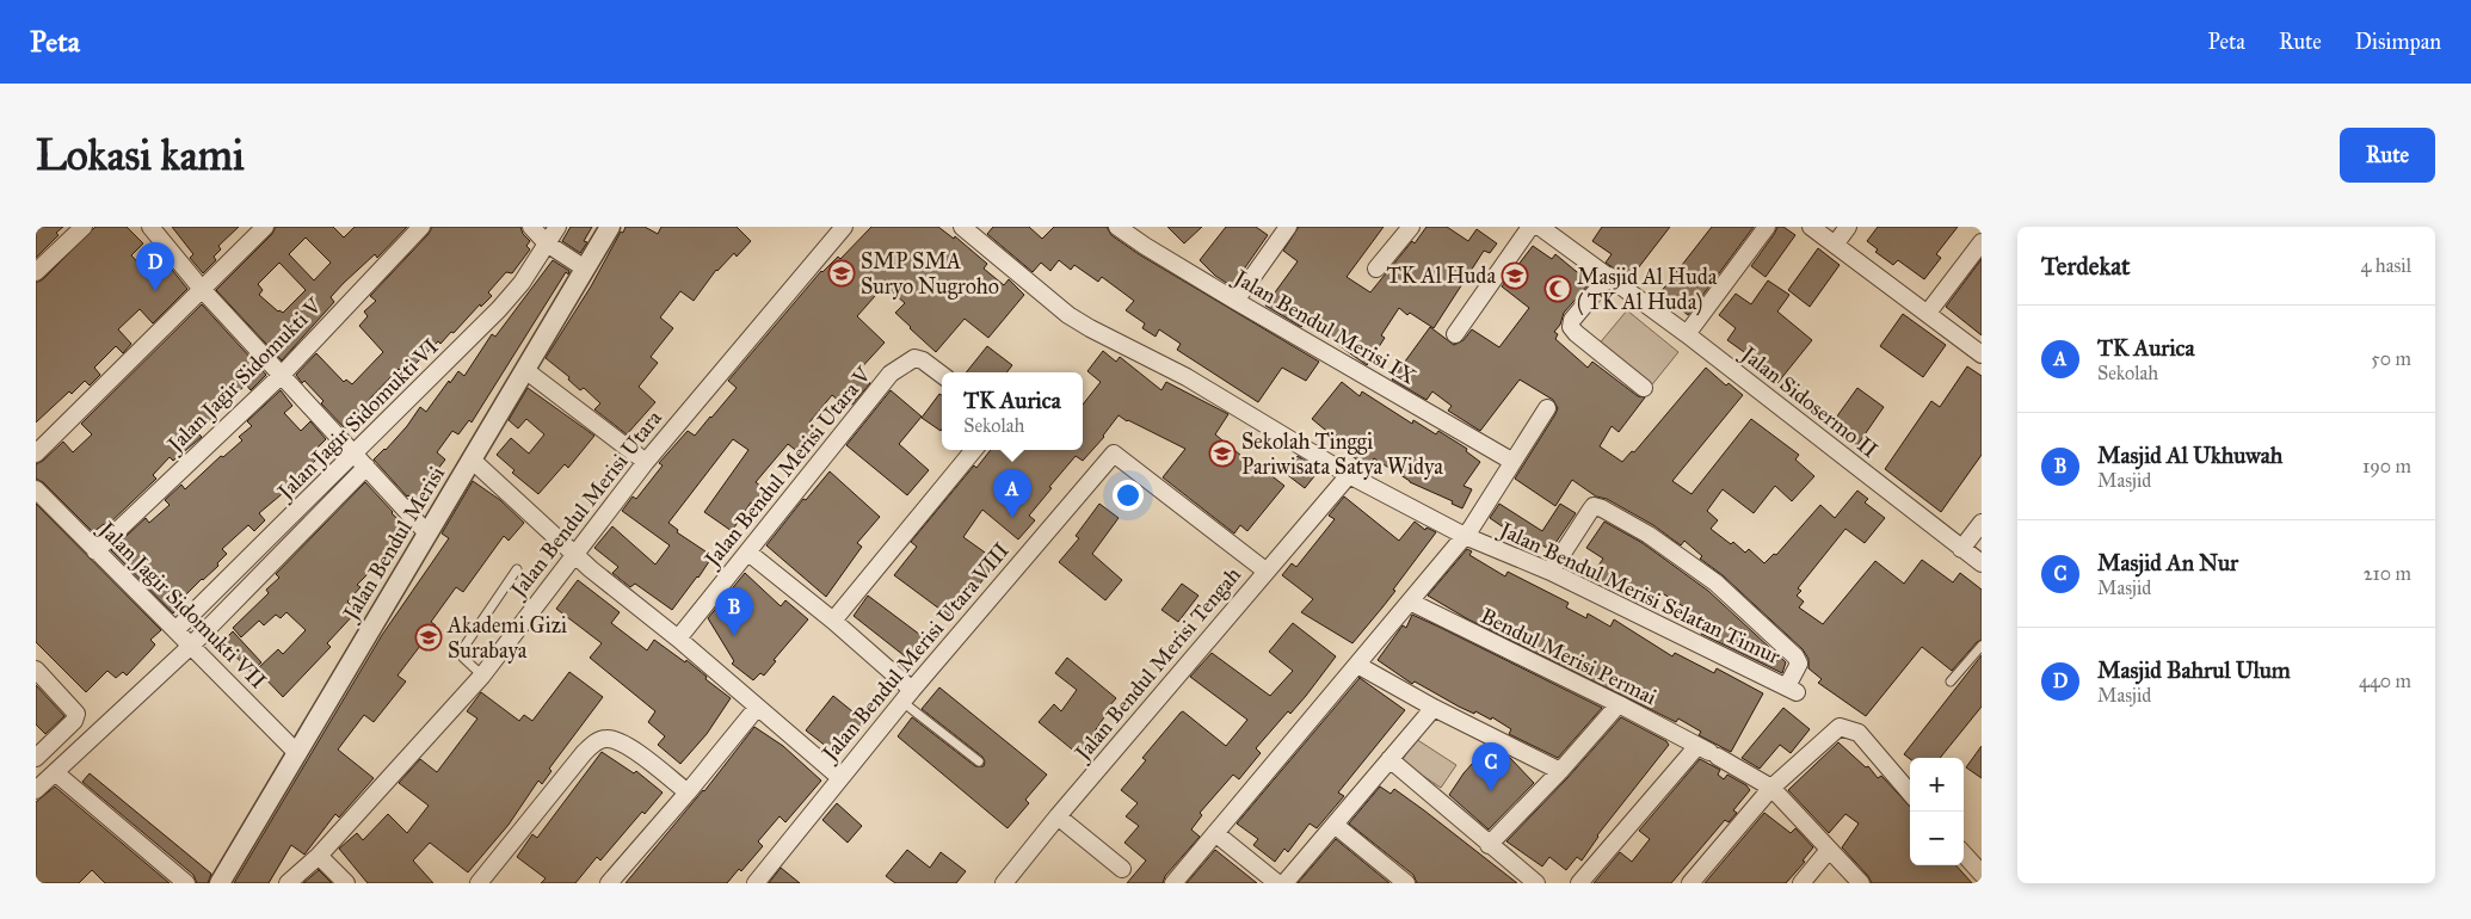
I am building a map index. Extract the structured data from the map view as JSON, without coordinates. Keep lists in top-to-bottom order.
{
  "streets": {
    "street": [
      "Jalan Bendul Merisi IX",
      "Jalan Jagir Sidomukti V",
      "Jalan Sidosermo II",
      "Jalan Jagir Sidomukti VI",
      "Jalan Bendul Merisi Utara V",
      "Jalan Bendul Merisi Utara",
      "Jalan Bendul Merisi",
      "Jalan Bendul Merisi Selatan Timur",
      "Jalan Jagir Sidomukti VII",
      "Jalan Bendul Merisi Utara VIII",
      "Bendul Merisi Permai",
      "Jalan Bendul Merisi Tengah"
    ]
  },
  "crossings": [
    ["Jalan Jagir Sidomukti V", "Jalan Jagir Sidomukti VII"],
    ["Jalan Jagir Sidomukti VI", "Jalan Jagir Sidomukti VII"],
    ["Jalan Bendul Merisi", "Jalan Jagir Sidomukti VII"],
    ["Jalan Bendul Merisi Selatan Timur", "Jalan Bendul Merisi Tengah"],
    ["Jalan Bendul Merisi Utara VIII", "Jalan Bendul Merisi Tengah"]
  ],
  "places": {
    "school or university": [
      "SMP SMA Suryo Nugroho",
      "TK Al Huda",
      "Sekolah Tinggi Pariwisata Satya Widya",
      "Akademi Gizi Surabaya"
    ],
    "mosque": ["Masjid Al Huda ( TK Al Huda)"]
  },
  "page": {
    "header": "Peta",
    "nav": ["Peta", "Rute", "Disimpan"],
    "buttons": "Rute",
    "title": "Lokasi kami",
    "heading": ["Terdekat", "4 hasil"],
    "pins": [
      "D",
      "A",
      "B",
      "C"
    ],
    "list": [
      {
        "mark": "A",
        "name": "TK Aurica",
        "note": "Sekolah",
        "value": "50 m"
      },
      {
        "mark": "B",
        "name": "Masjid Al Ukhuwah",
        "note": "Masjid",
        "value": "190 m"
      },
      {
        "mark": "C",
        "name": "Masjid An Nur",
        "note": "Masjid",
        "value": "210 m"
      },
      {
        "mark": "D",
        "name": "Masjid Bahrul Ulum",
        "note": "Masjid",
        "value": "440 m"
      }
    ],
    "popup": ["TK Aurica", "Sekolah"],
    "map_buttons": ["+", "−"]
  }
}
